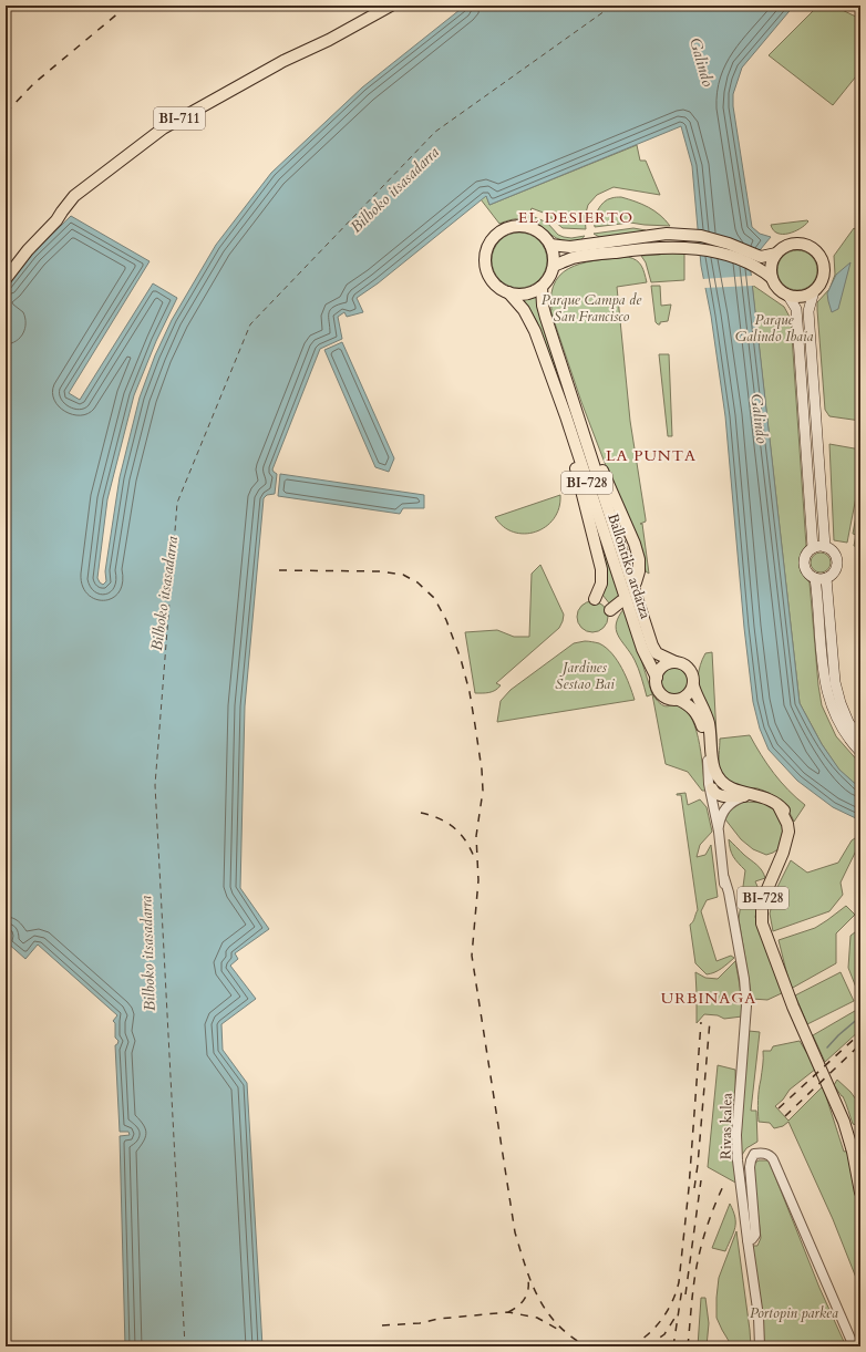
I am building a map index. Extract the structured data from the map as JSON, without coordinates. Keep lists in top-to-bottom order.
{
  "streets": {
    "main road": ["BI-711", "BI-728", "Ballontiko ardatza"],
    "street": ["Rivas kalea"]
  },
  "crossings": [
    ["BI-728", "Ballontiko ardatza"],
    ["BI-728", "Rivas kalea"]
  ],
  "districts": ["EL DESIERTO", "LA PUNTA", "URBINAGA"],
  "water": ["Galindo", "Bilboko itsasadarra"],
  "parks": [
    "Parque Campa de San Francisco",
    "Parque Galindo Ibaia",
    "Jardines Sestao Bai",
    "Portopin parkea"
  ]
}
